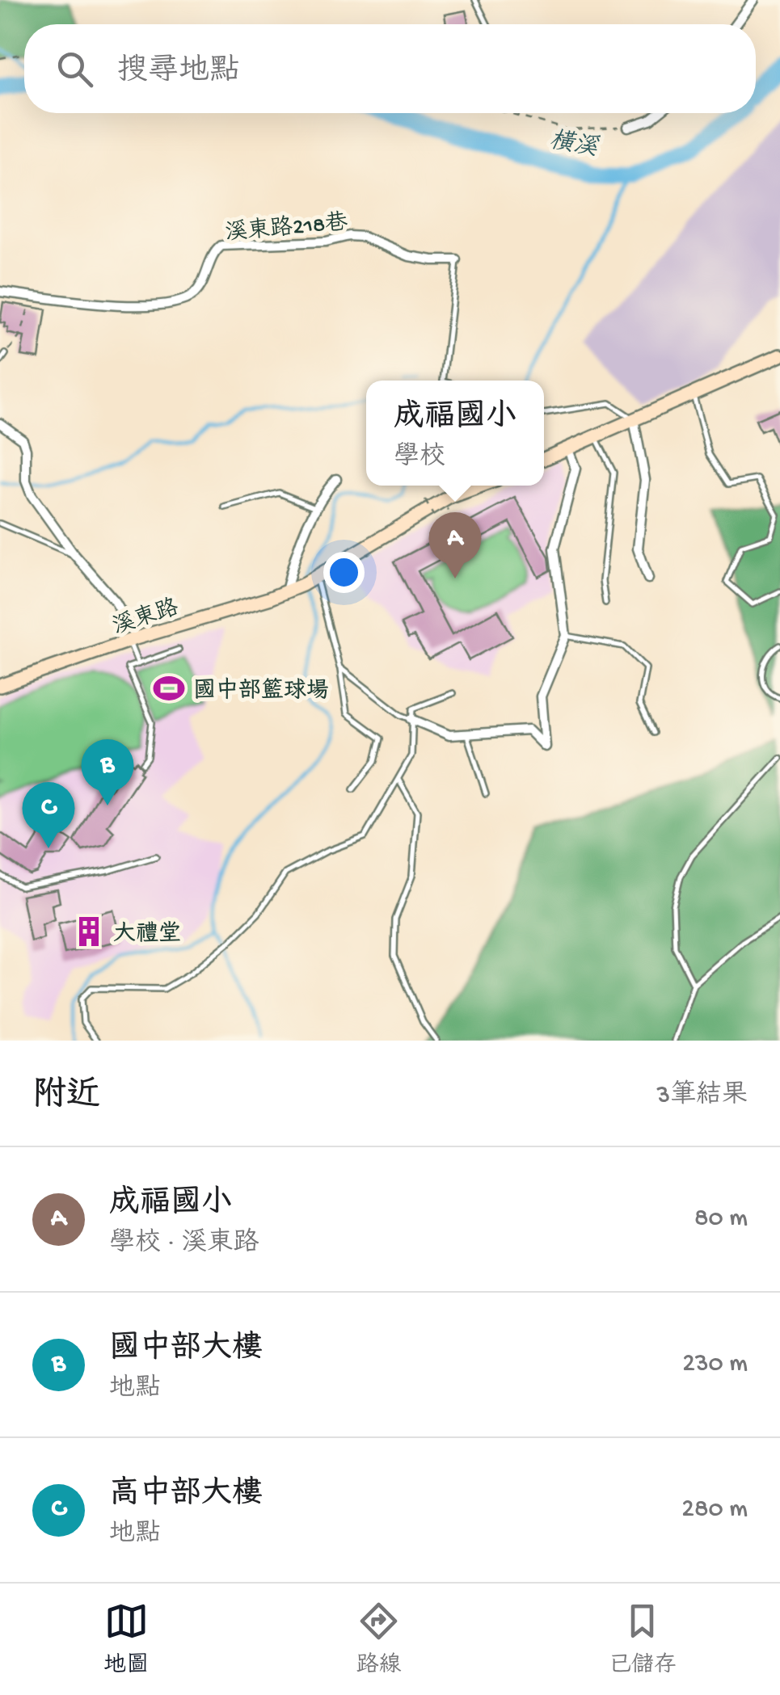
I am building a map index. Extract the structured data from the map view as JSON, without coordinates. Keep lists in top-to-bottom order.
{
  "streets": {
    "main road": ["溪東路"],
    "street": ["溪東路218巷"]
  },
  "water": ["橫溪"],
  "places": {
    "sports": ["國中部籃球場"],
    "building": ["大禮堂"]
  },
  "page": {
    "search": "搜尋地點",
    "popup": ["成福國小", "學校"],
    "pins": ["A", "B", "C"],
    "heading": ["附近", "3筆結果"],
    "list": [
      {
        "mark": "A",
        "name": "成福國小",
        "note": "學校 · 溪東路",
        "value": "80 m"
      },
      {
        "mark": "B",
        "name": "國中部大樓",
        "note": "地點",
        "value": "230 m"
      },
      {
        "mark": "C",
        "name": "高中部大樓",
        "note": "地點",
        "value": "280 m"
      }
    ],
    "nav": ["地圖", "路線", "已儲存"]
  }
}
